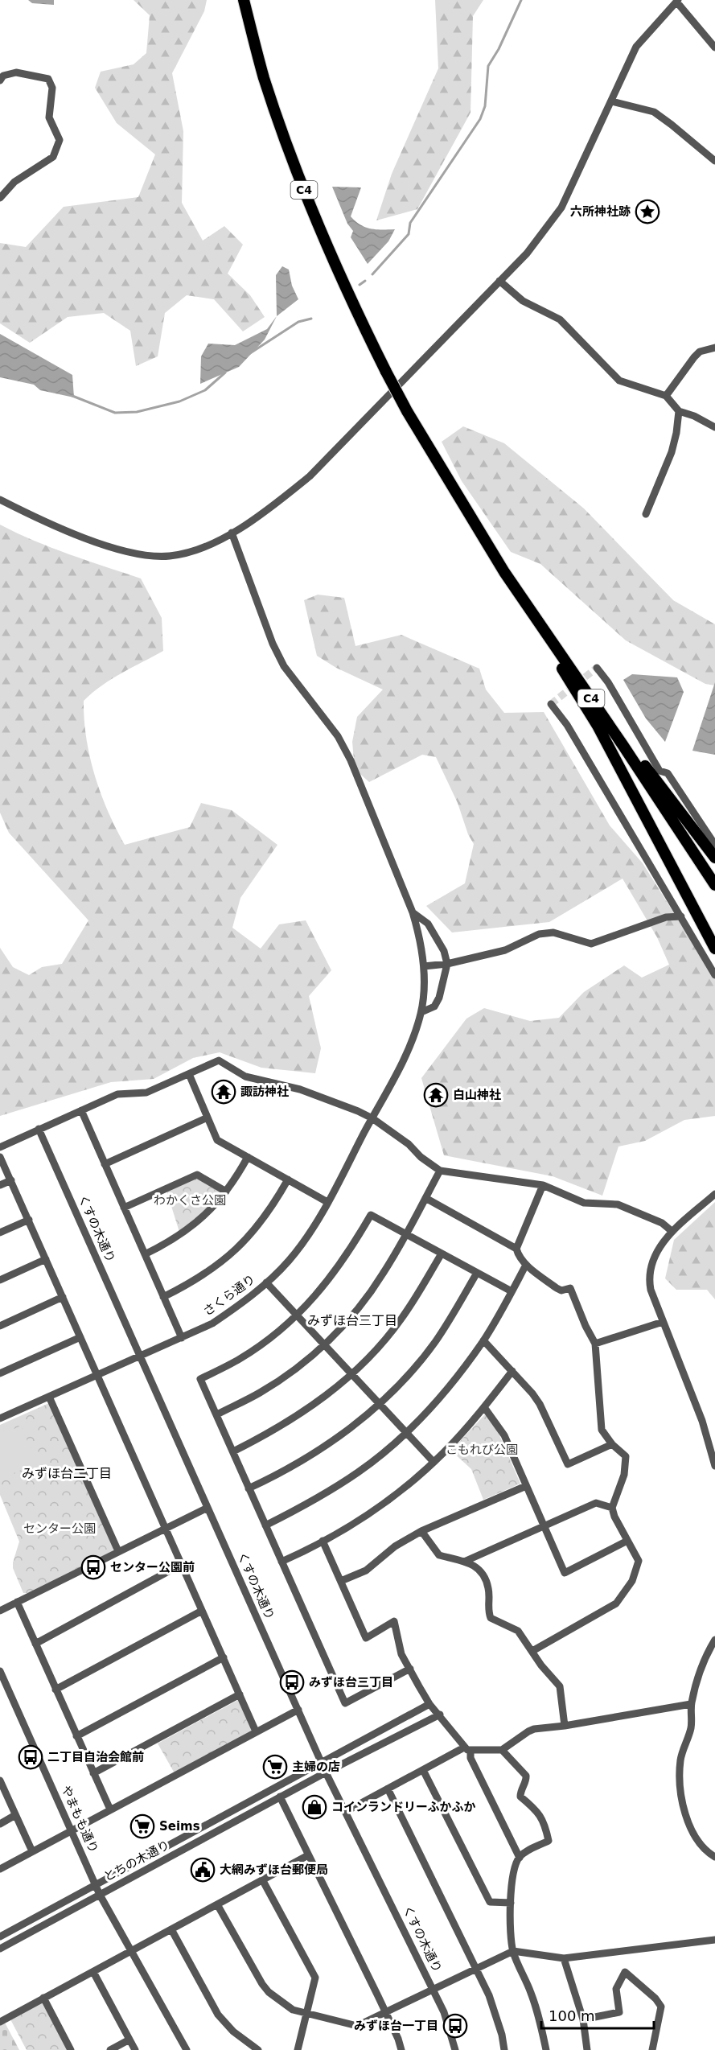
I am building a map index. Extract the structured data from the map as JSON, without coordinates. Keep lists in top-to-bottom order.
{
  "streets": {
    "highway": ["C4"],
    "street": [
      "くすの木通り",
      "さくら通り",
      "やまもも通り",
      "とちの木通り"
    ]
  },
  "crossings": [
    ["くすの木通り", "さくら通り"],
    ["くすの木通り", "とちの木通り"],
    ["やまもも通り", "とちの木通り"]
  ],
  "districts": ["みずほ台三丁目", "みずほ台二丁目"],
  "parks": ["わかくさ公園", "こもれび公園", "センター公園"],
  "places": {
    "place": ["六所神社跡"],
    "temple": ["諏訪神社", "白山神社"],
    "bus stop": [
      "センター公園前",
      "みずほ台三丁目",
      "二丁目自治会館前",
      "みずほ台一丁目"
    ],
    "supermarket": ["主婦の店", "Seims"],
    "shop": ["コインランドリーふかふか"],
    "public building": ["大網みずほ台郵便局"]
  },
  "scale_bar": "100 m"
}
